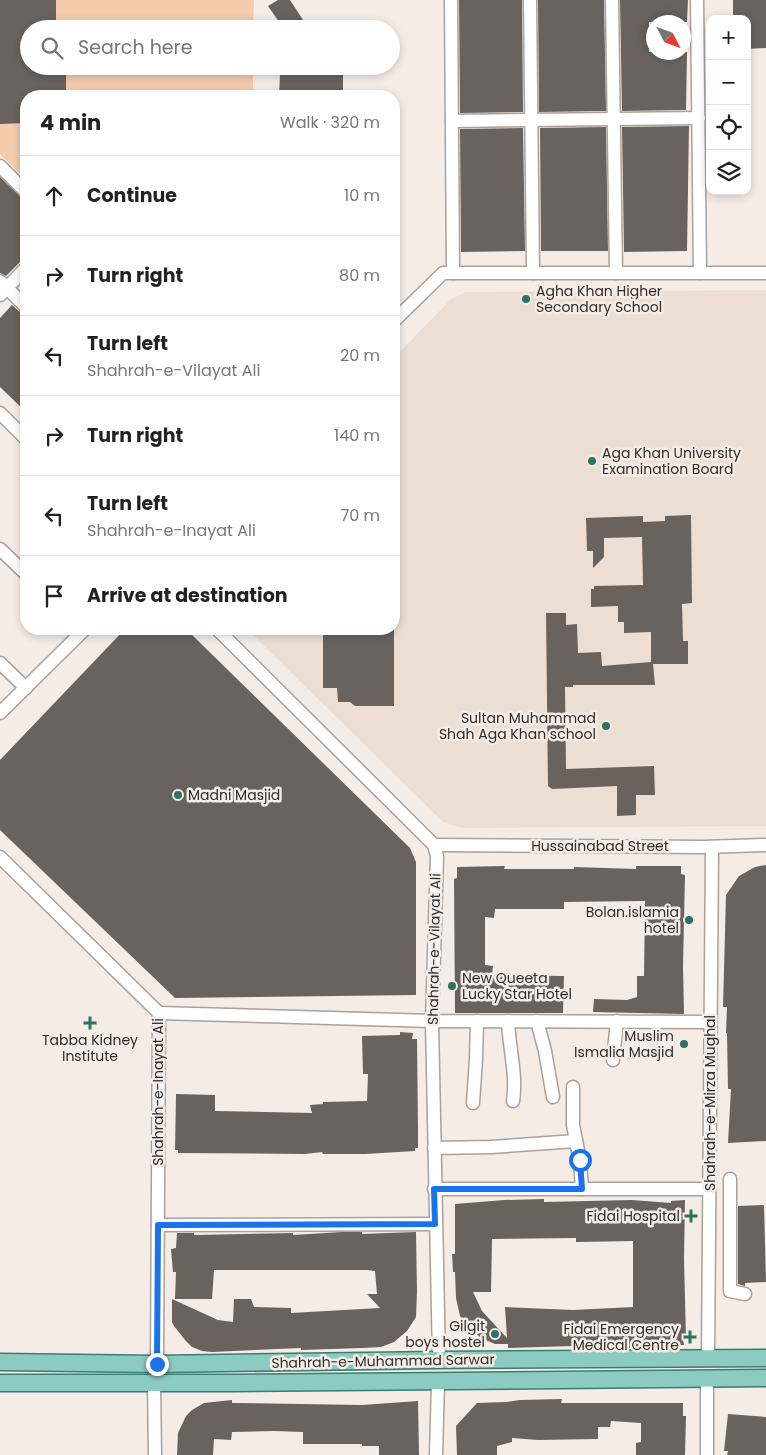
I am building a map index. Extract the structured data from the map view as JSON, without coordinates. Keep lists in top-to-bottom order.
{
  "streets": {
    "main road": ["Shahrah-e-Muhammad Sarwar"],
    "street": [
      "Hussainabad Street",
      "Shahrah-e-Vilayat Ali",
      "Shahrah-e-Inayat Ali",
      "Shahrah-e-Mirza Mughal"
    ]
  },
  "crossings": [
    ["Hussainabad Street", "Shahrah-e-Vilayat Ali"],
    ["Hussainabad Street", "Shahrah-e-Mirza Mughal"],
    ["Shahrah-e-Vilayat Ali", "Shahrah-e-Muhammad Sarwar"],
    ["Shahrah-e-Inayat Ali", "Shahrah-e-Muhammad Sarwar"],
    ["Shahrah-e-Mirza Mughal", "Shahrah-e-Muhammad Sarwar"]
  ],
  "places": {
    "other": [
      "Agha Khan Higher Secondary School",
      "Aga Khan University Examination Board",
      "Sultan Muhammad Shah Aga Khan school",
      "Madni Masjid",
      "Bolan.islamia hotel",
      "New Queeta Lucky Star Hotel",
      "Muslim Ismalia Masjid",
      "Gilgit boys hostel"
    ],
    "health": ["Tabba Kidney Institute", "Fidai Hospital", "Fidai Emergency Medical Centre"]
  },
  "north": "bottom right",
  "page": {
    "map_buttons": ["+", "−"],
    "search": "Search here",
    "heading": ["4 min", "Walk · 320 m"],
    "list": [
      ["Continue", "10 m"],
      ["Turn right", "80 m"],
      ["Turn left", "Shahrah-e-Vilayat Ali", "20 m"],
      ["Turn right", "140 m"],
      ["Turn left", "Shahrah-e-Inayat Ali", "70 m"],
      "Arrive at destination"
    ]
  }
}
